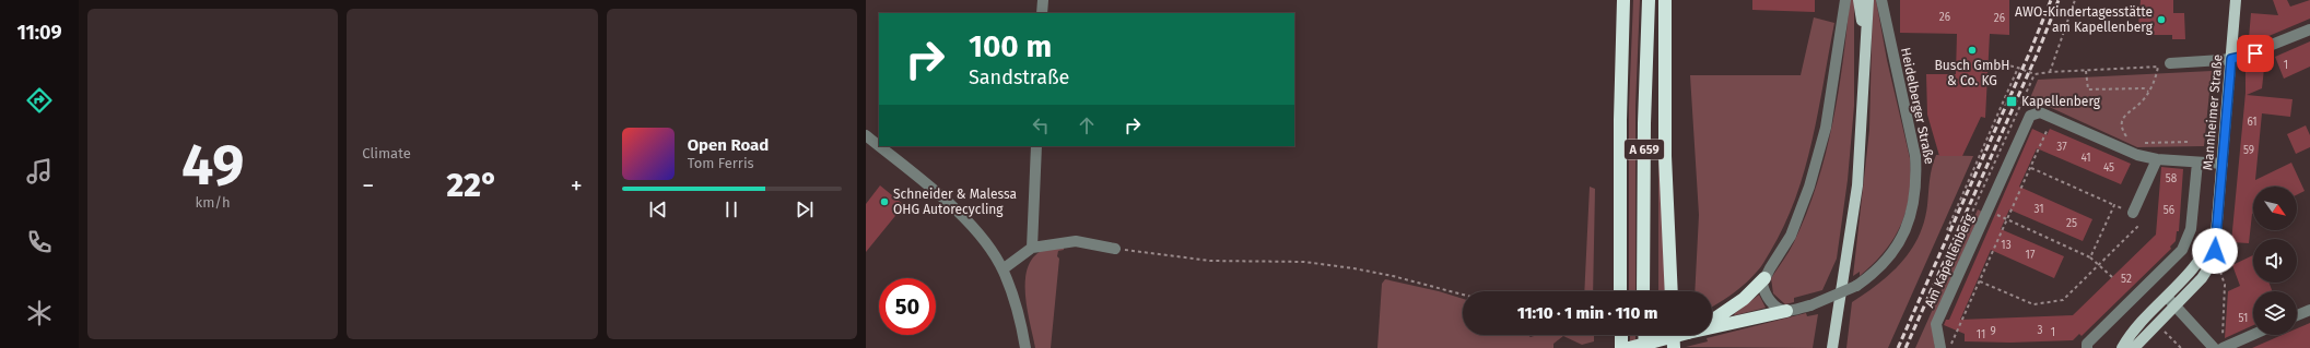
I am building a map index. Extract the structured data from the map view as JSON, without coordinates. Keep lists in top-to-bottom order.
{
  "streets": {
    "highway": ["A 659"],
    "main road": ["Mannheimer Straße"],
    "street": ["Heidelberger Straße", "Am Kapellenberg"]
  },
  "crossings": [
    ["Mannheimer Straße", "Am Kapellenberg"]
  ],
  "places": {
    "other": ["AWO-Kindertagesstätte am Kapellenberg", "Busch GmbH & Co. KG", "Schneider & Malessa OHG Autorecycling"],
    "transit": ["Kapellenberg"]
  },
  "house_numbers": [
    "26",
    "26",
    "1",
    "61",
    "37",
    "59",
    "41",
    "45",
    "58",
    "31",
    "56",
    "25",
    "13",
    "17",
    "52",
    "51",
    "3",
    "9",
    "1",
    "11"
  ],
  "north": "bottom right",
  "page": {
    "tabs": "11:09",
    "tile": [
      ["49", "km/h"],
      "Climate"
    ],
    "turn": ["100 m", "Sandstraße"],
    "song": ["Open Road", "Tom Ferris"],
    "heat": ["−", "22°", "+"],
    "limit": "50",
    "trip": "11:10 · 1 min · 110 m"
  }
}
